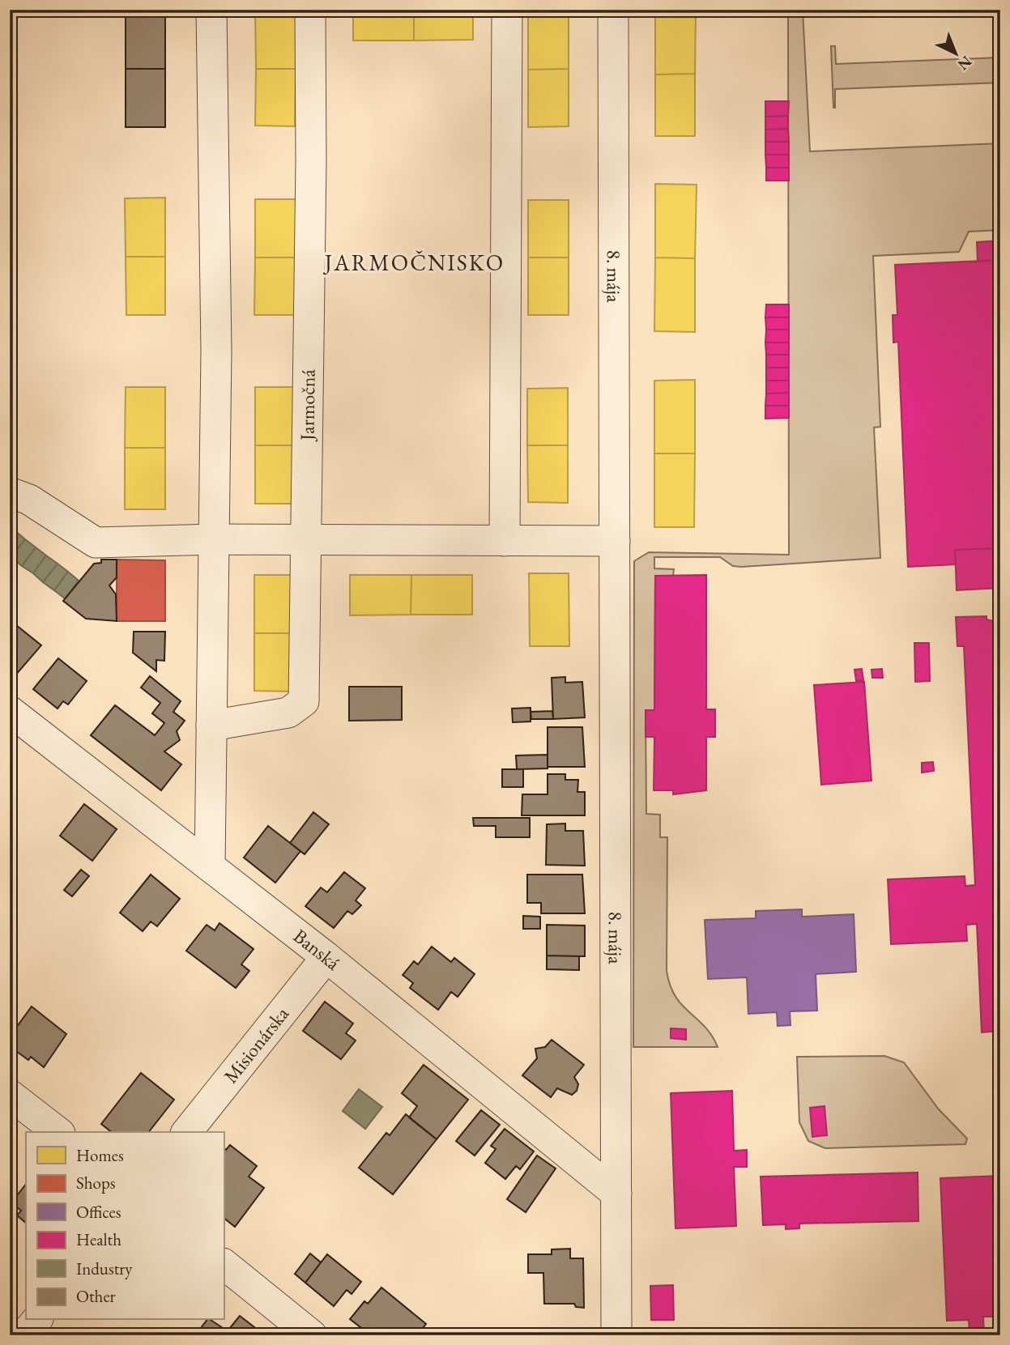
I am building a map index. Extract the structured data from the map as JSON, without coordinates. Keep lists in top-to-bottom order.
{
  "streets": {
    "street": [
      "8. mája",
      "Jarmočná",
      "Banská",
      "Misionárska"
    ]
  },
  "crossings": [
    ["8. mája", "Banská"],
    ["Banská", "Misionárska"]
  ],
  "districts": ["JARMOČNISKO"],
  "legend": [
    "Homes",
    "Shops",
    "Offices",
    "Health",
    "Industry",
    "Other"
  ],
  "north": "bottom right"
}
